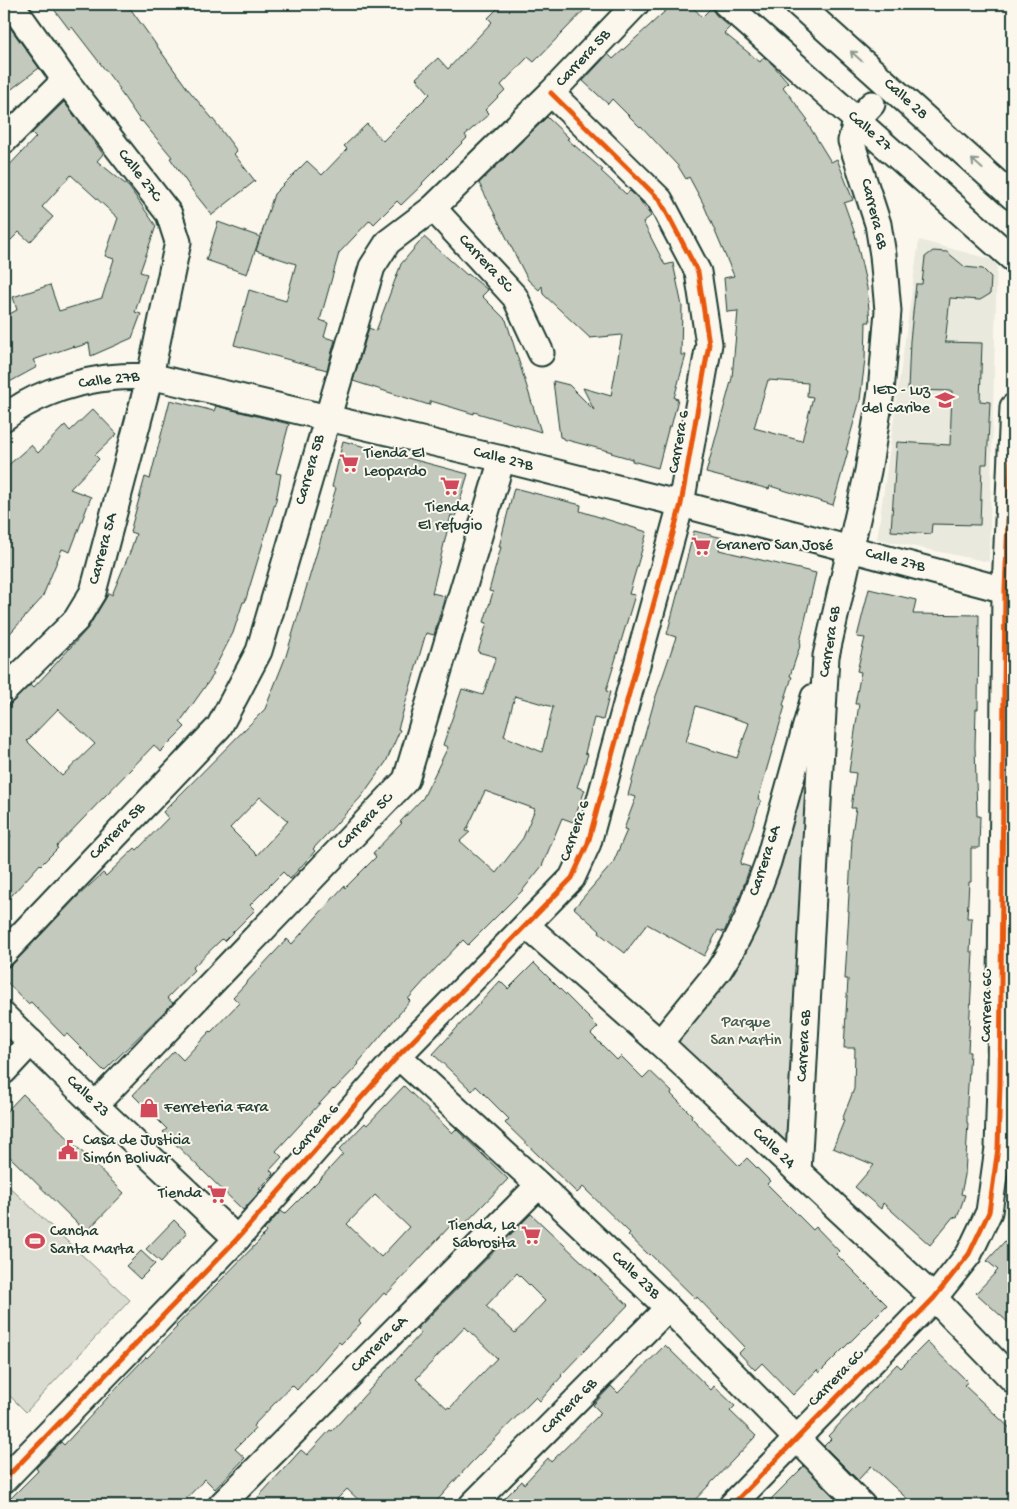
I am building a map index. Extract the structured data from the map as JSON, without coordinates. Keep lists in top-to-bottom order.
{
  "streets": {
    "street": [
      "Carrera 5B",
      "Calle 28",
      "Calle 27",
      "Calle 27C",
      "Carrera 6B",
      "Carrera 5C",
      "Calle 27B",
      "Carrera 6",
      "Carrera 5A",
      "Carrera 6A",
      "Carrera 6C",
      "Calle 23",
      "Calle 24",
      "Calle 23B"
    ]
  },
  "crossings": [
    ["Carrera 5B", "Carrera 5C"],
    ["Carrera 5B", "Calle 27B"],
    ["Carrera 5B", "Carrera 6"],
    ["Calle 27", "Carrera 6B"],
    ["Calle 27C", "Calle 27B"],
    ["Calle 27C", "Carrera 5A"],
    ["Carrera 6B", "Calle 27B"],
    ["Carrera 6B", "Carrera 6A"],
    ["Carrera 6B", "Calle 24"],
    ["Carrera 6B", "Calle 23B"],
    ["Carrera 5C", "Calle 27B"],
    ["Carrera 5C", "Calle 23"],
    ["Calle 27B", "Carrera 6"],
    ["Calle 27B", "Carrera 5A"],
    ["Calle 27B", "Carrera 6C"],
    ["Carrera 6", "Calle 23"],
    ["Carrera 6", "Calle 24"],
    ["Carrera 6", "Calle 23B"],
    ["Carrera 6A", "Calle 24"],
    ["Carrera 6A", "Calle 23B"],
    ["Carrera 6C", "Calle 24"],
    ["Carrera 6C", "Calle 23B"]
  ],
  "one_way": ["Calle 28"],
  "parks": ["Parque San Martin"],
  "places": {
    "school or university": ["IED - Luz del Caribe"],
    "supermarket": [
      "Tienda El Leopardo",
      "Tienda, El refugio",
      "Granero San José",
      "Tienda",
      "Tienda, La Sabrosita"
    ],
    "shop": ["Ferreteria Fara"],
    "public building": ["Casa de Justicia Simón Bolivar"],
    "sports": ["Cancha Santa Marta"]
  }
}
